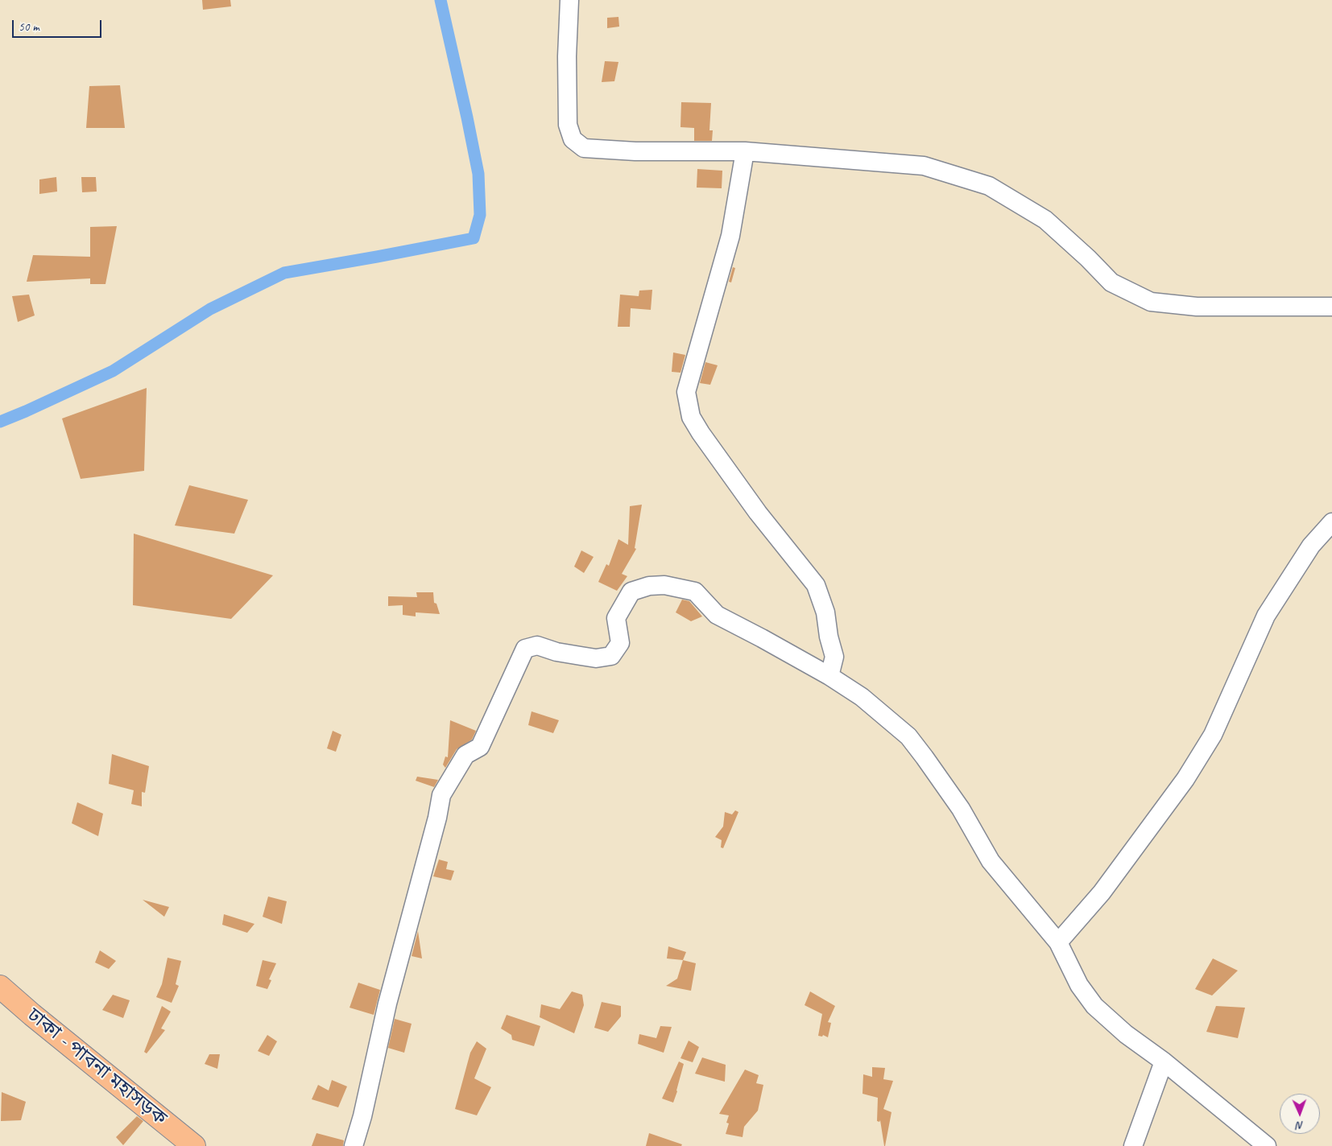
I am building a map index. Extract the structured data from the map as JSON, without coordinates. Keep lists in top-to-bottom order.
{
  "streets": {
    "highway": ["ঢাকা - পাবনা মহাসড়ক"]
  },
  "scale_bar": "50 m",
  "north": "bottom"
}
